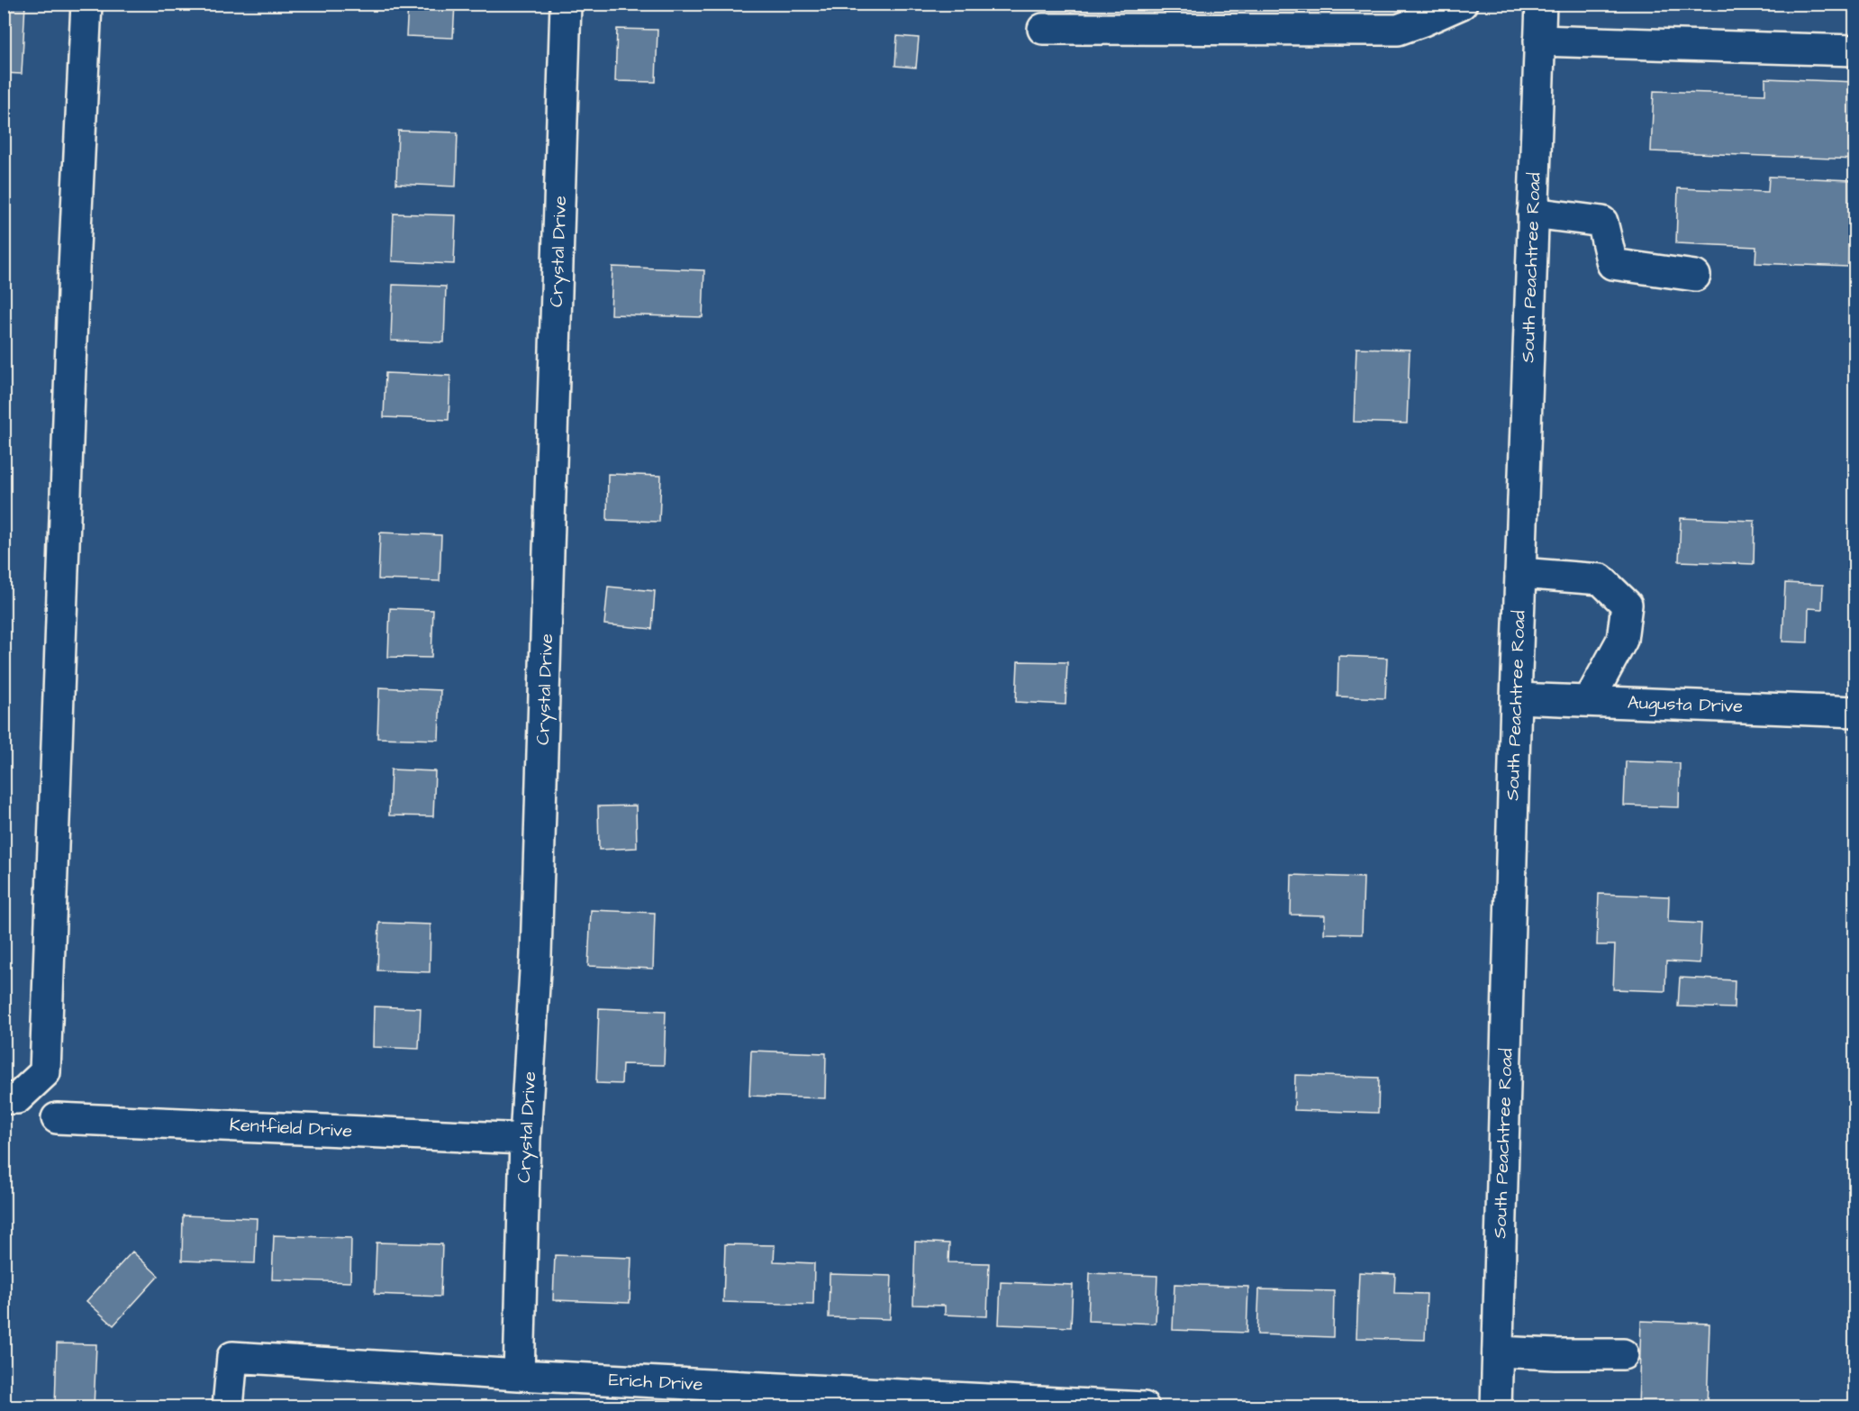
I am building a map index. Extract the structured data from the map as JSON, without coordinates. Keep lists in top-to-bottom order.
{
  "streets": {
    "street": [
      "Crystal Drive",
      "South Peachtree Road",
      "Augusta Drive",
      "Kentfield Drive",
      "Erich Drive"
    ]
  },
  "crossings": [
    ["Crystal Drive", "Kentfield Drive"],
    ["Crystal Drive", "Erich Drive"],
    ["South Peachtree Road", "Augusta Drive"]
  ]
}
